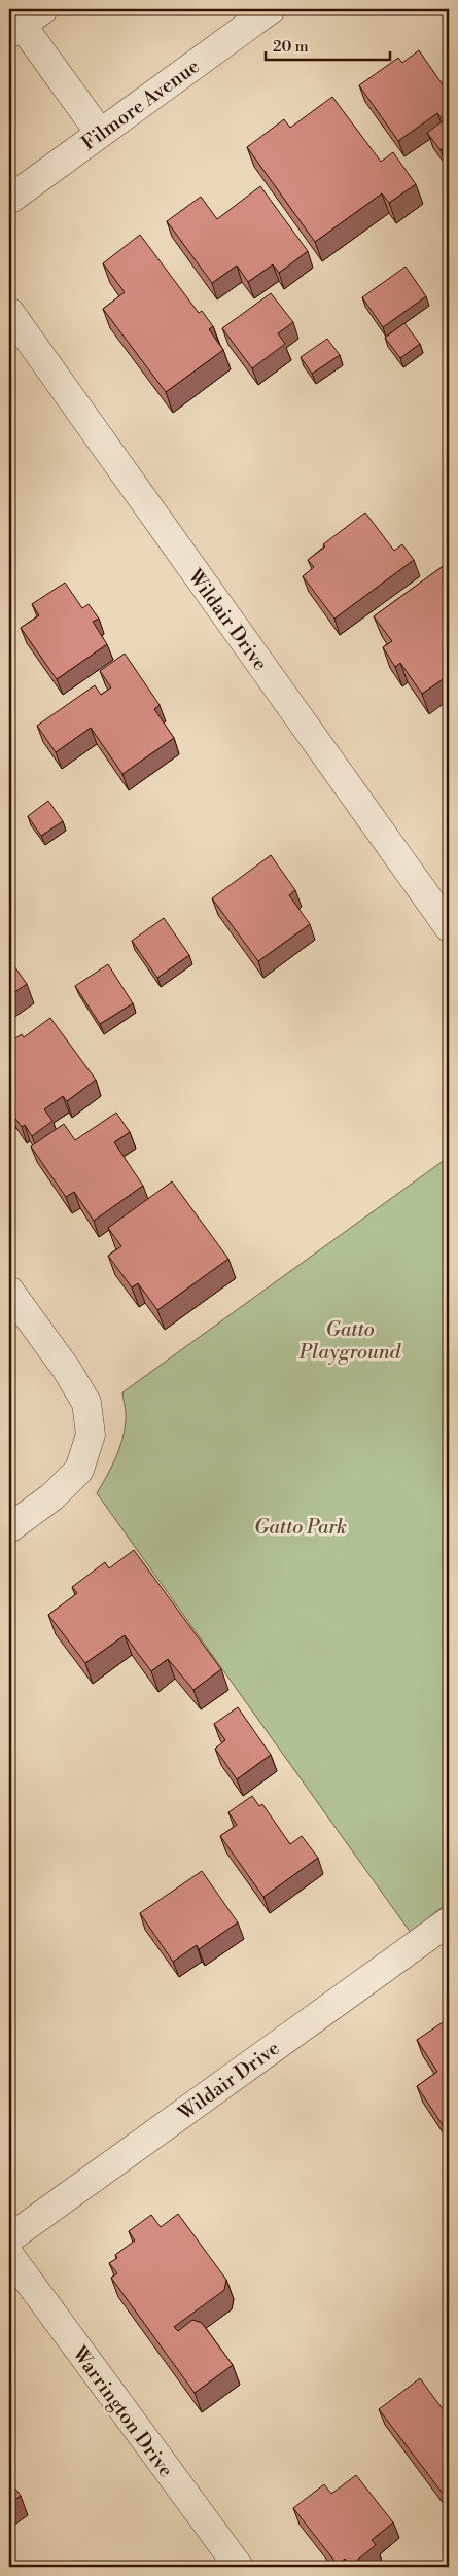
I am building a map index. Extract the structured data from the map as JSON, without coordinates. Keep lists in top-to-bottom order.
{
  "streets": {
    "street": ["Filmore Avenue", "Wildair Drive", "Warrington Drive"]
  },
  "parks": ["Gatto Playground", "Gatto Park"],
  "scale_bar": "20 m"
}
